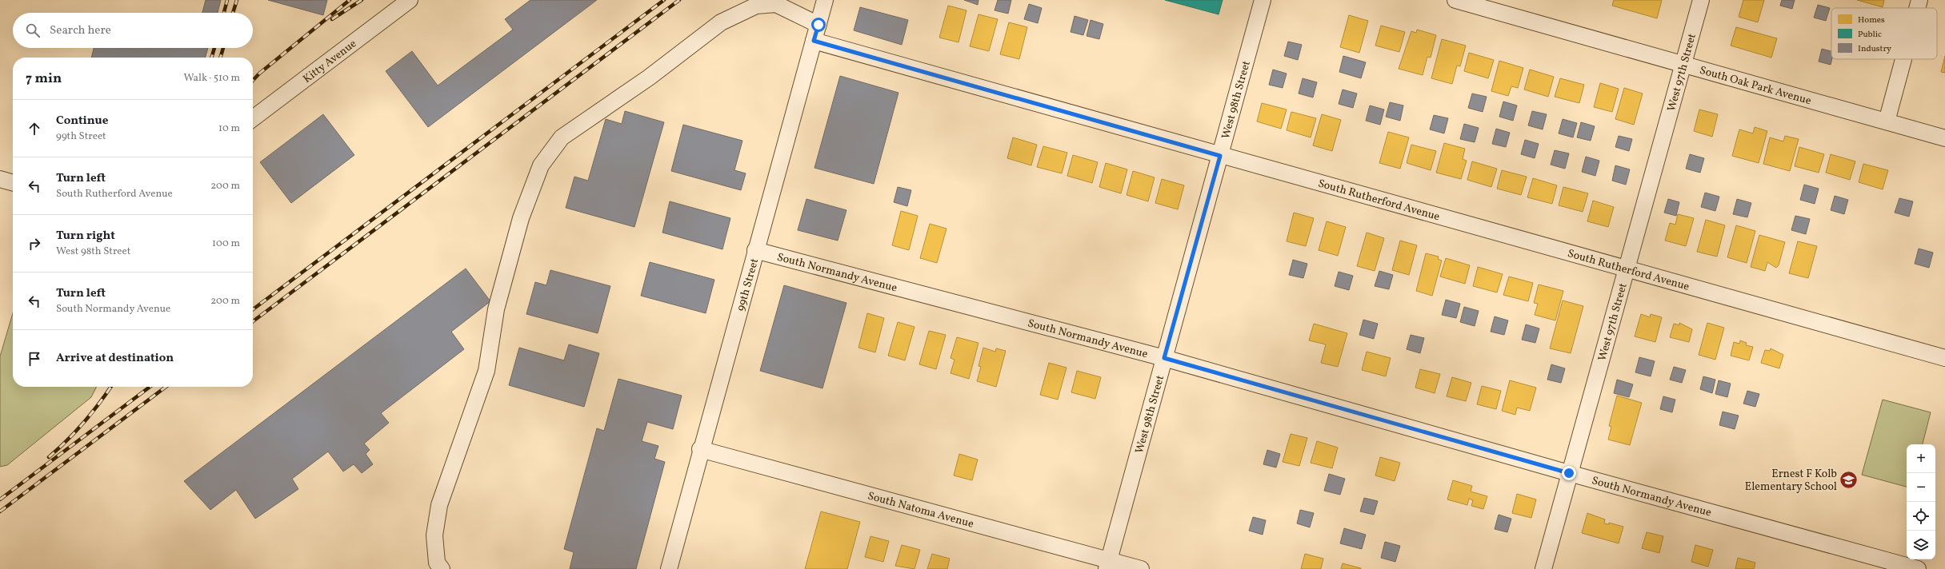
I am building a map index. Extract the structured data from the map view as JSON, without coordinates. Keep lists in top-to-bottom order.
{
  "streets": {
    "street": [
      "Kitty Avenue",
      "West 97th Street",
      "South Oak Park Avenue",
      "West 98th Street",
      "South Rutherford Avenue",
      "South Normandy Avenue",
      "99th Street",
      "South Natoma Avenue"
    ]
  },
  "crossings": [
    ["West 97th Street", "South Oak Park Avenue"],
    ["West 97th Street", "South Rutherford Avenue"],
    ["West 97th Street", "South Normandy Avenue"],
    ["West 98th Street", "South Rutherford Avenue"],
    ["West 98th Street", "South Normandy Avenue"],
    ["West 98th Street", "South Natoma Avenue"],
    ["South Rutherford Avenue", "99th Street"],
    ["South Normandy Avenue", "99th Street"],
    ["99th Street", "South Natoma Avenue"]
  ],
  "places": {
    "school or university": ["Ernest F Kolb Elementary School"]
  },
  "legend": ["Homes", "Public", "Industry"],
  "page": {
    "search": "Search here",
    "heading": ["7 min", "Walk · 510 m"],
    "list": [
      ["Continue", "99th Street", "10 m"],
      ["Turn left", "South Rutherford Avenue", "200 m"],
      ["Turn right", "West 98th Street", "100 m"],
      ["Turn left", "South Normandy Avenue", "200 m"],
      "Arrive at destination"
    ],
    "map_buttons": ["+", "−"]
  }
}
